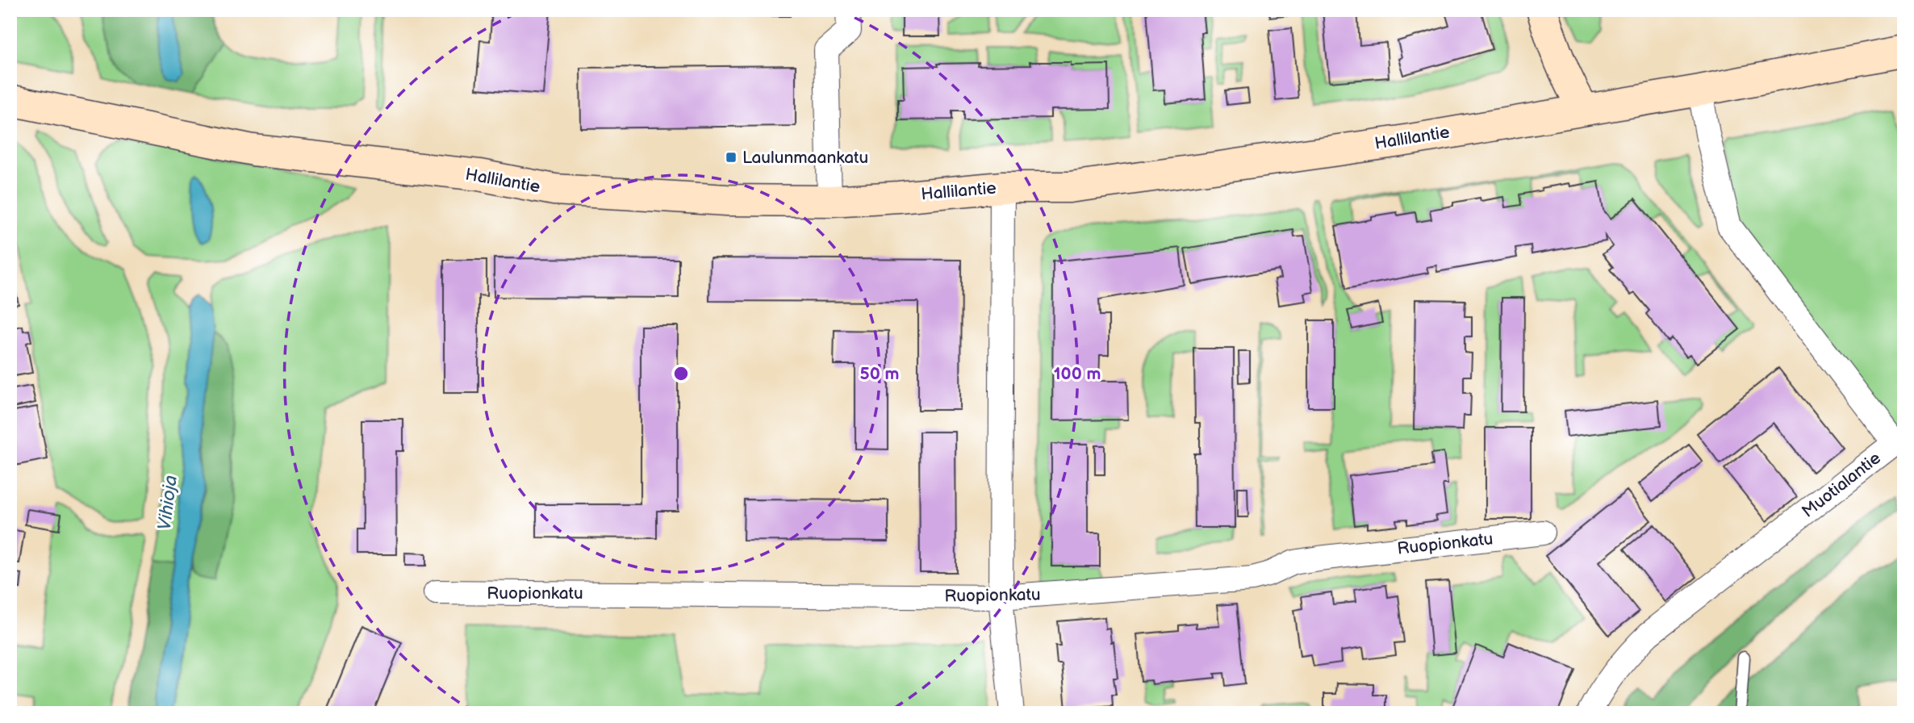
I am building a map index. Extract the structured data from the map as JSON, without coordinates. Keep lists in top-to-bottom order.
{
  "streets": {
    "main road": ["Hallilantie"],
    "street": ["Muotialantie", "Ruopionkatu"]
  },
  "crossings": [
    ["Hallilantie", "Muotialantie"]
  ],
  "water": ["Vihioja"],
  "places": {
    "transit": ["Laulunmaankatu"]
  },
  "rings": ["50 m", "100 m"]
}
